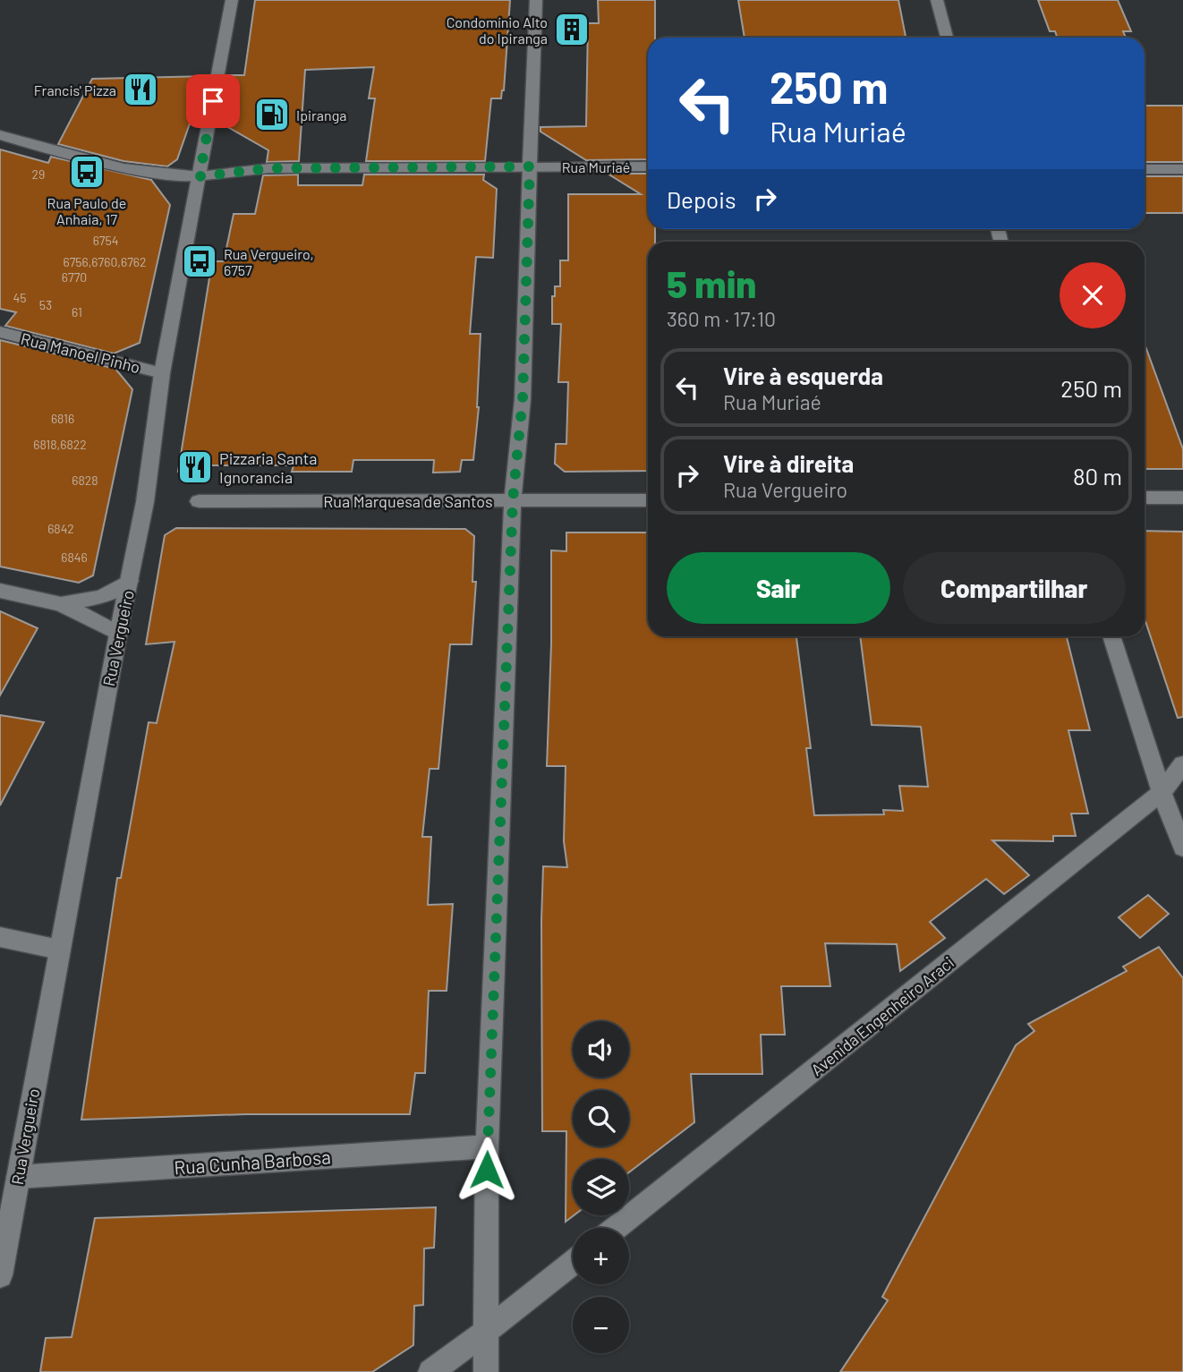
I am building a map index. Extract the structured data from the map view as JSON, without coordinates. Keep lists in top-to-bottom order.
{
  "streets": {
    "street": [
      "Rua Muriaé",
      "Rua Manoel Pinho",
      "Rua Marquesa de Santos",
      "Rua Vergueiro",
      "Avenida Engenheiro Araci",
      "Rua Cunha Barbosa"
    ]
  },
  "crossings": [
    ["Rua Muriaé", "Rua Vergueiro"],
    ["Rua Manoel Pinho", "Rua Vergueiro"],
    ["Rua Vergueiro", "Rua Cunha Barbosa"]
  ],
  "places": {
    "building": ["Condomínio Alto do Ipiranga"],
    "restaurant": ["Francis' Pizza", "Pizzaria Santa Ignorancia"],
    "fuel station": ["Ipiranga"],
    "bus stop": ["Rua Paulo de Anhaia, 17", "Rua Vergueiro, 6757"]
  },
  "house_numbers": [
    "29",
    "6754",
    "6756,6760,6762",
    "6770",
    "45",
    "53",
    "61",
    "6816",
    "6818,6822",
    "6828",
    "6842",
    "6846"
  ],
  "page": {
    "turn": ["250 m", "Rua Muriaé"],
    "then": "Depois",
    "heading": ["5 min", "360 m · 17:10"],
    "list": [
      {
        "name": "Vire à esquerda",
        "note": "Rua Muriaé",
        "value": "250 m"
      },
      {
        "name": "Vire à direita",
        "note": "Rua Vergueiro",
        "value": "80 m"
      }
    ],
    "buttons": ["Sair", "Compartilhar"],
    "map_buttons": ["+", "−"]
  }
}
